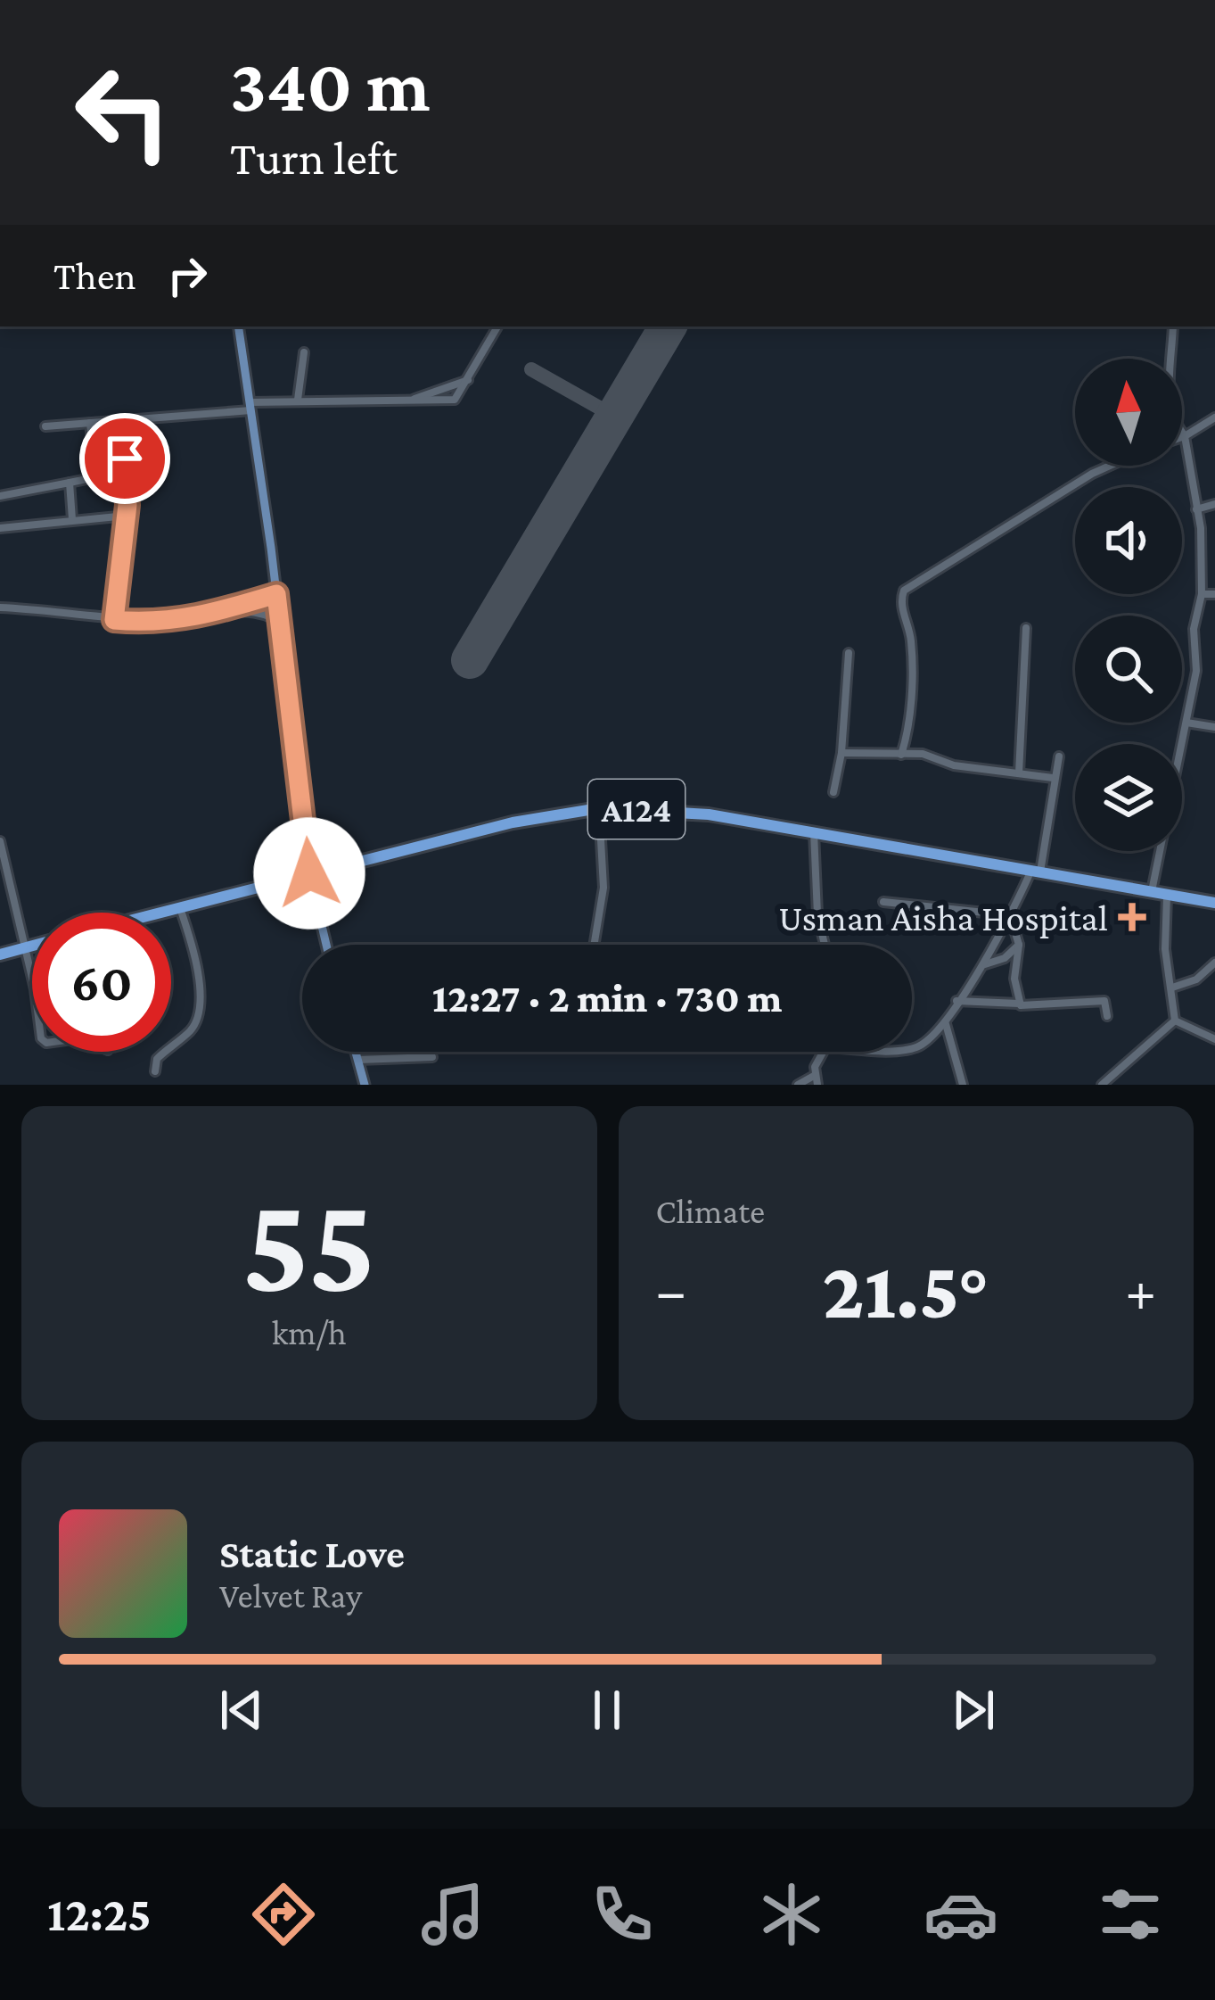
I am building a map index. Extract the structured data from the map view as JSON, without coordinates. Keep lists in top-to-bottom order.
{
  "streets": {
    "highway": ["A124"]
  },
  "places": {
    "health": ["Usman Aisha Hospital"]
  },
  "north": "top",
  "page": {
    "turn": ["340 m", "Turn left"],
    "then": "Then",
    "limit": "60",
    "trip": "12:27 · 2 min · 730 m",
    "tile": [
      ["55", "km/h"],
      "Climate"
    ],
    "heat": ["−", "21.5°", "+"],
    "song": ["Static Love", "Velvet Ray"],
    "tabs": "12:25"
  }
}
